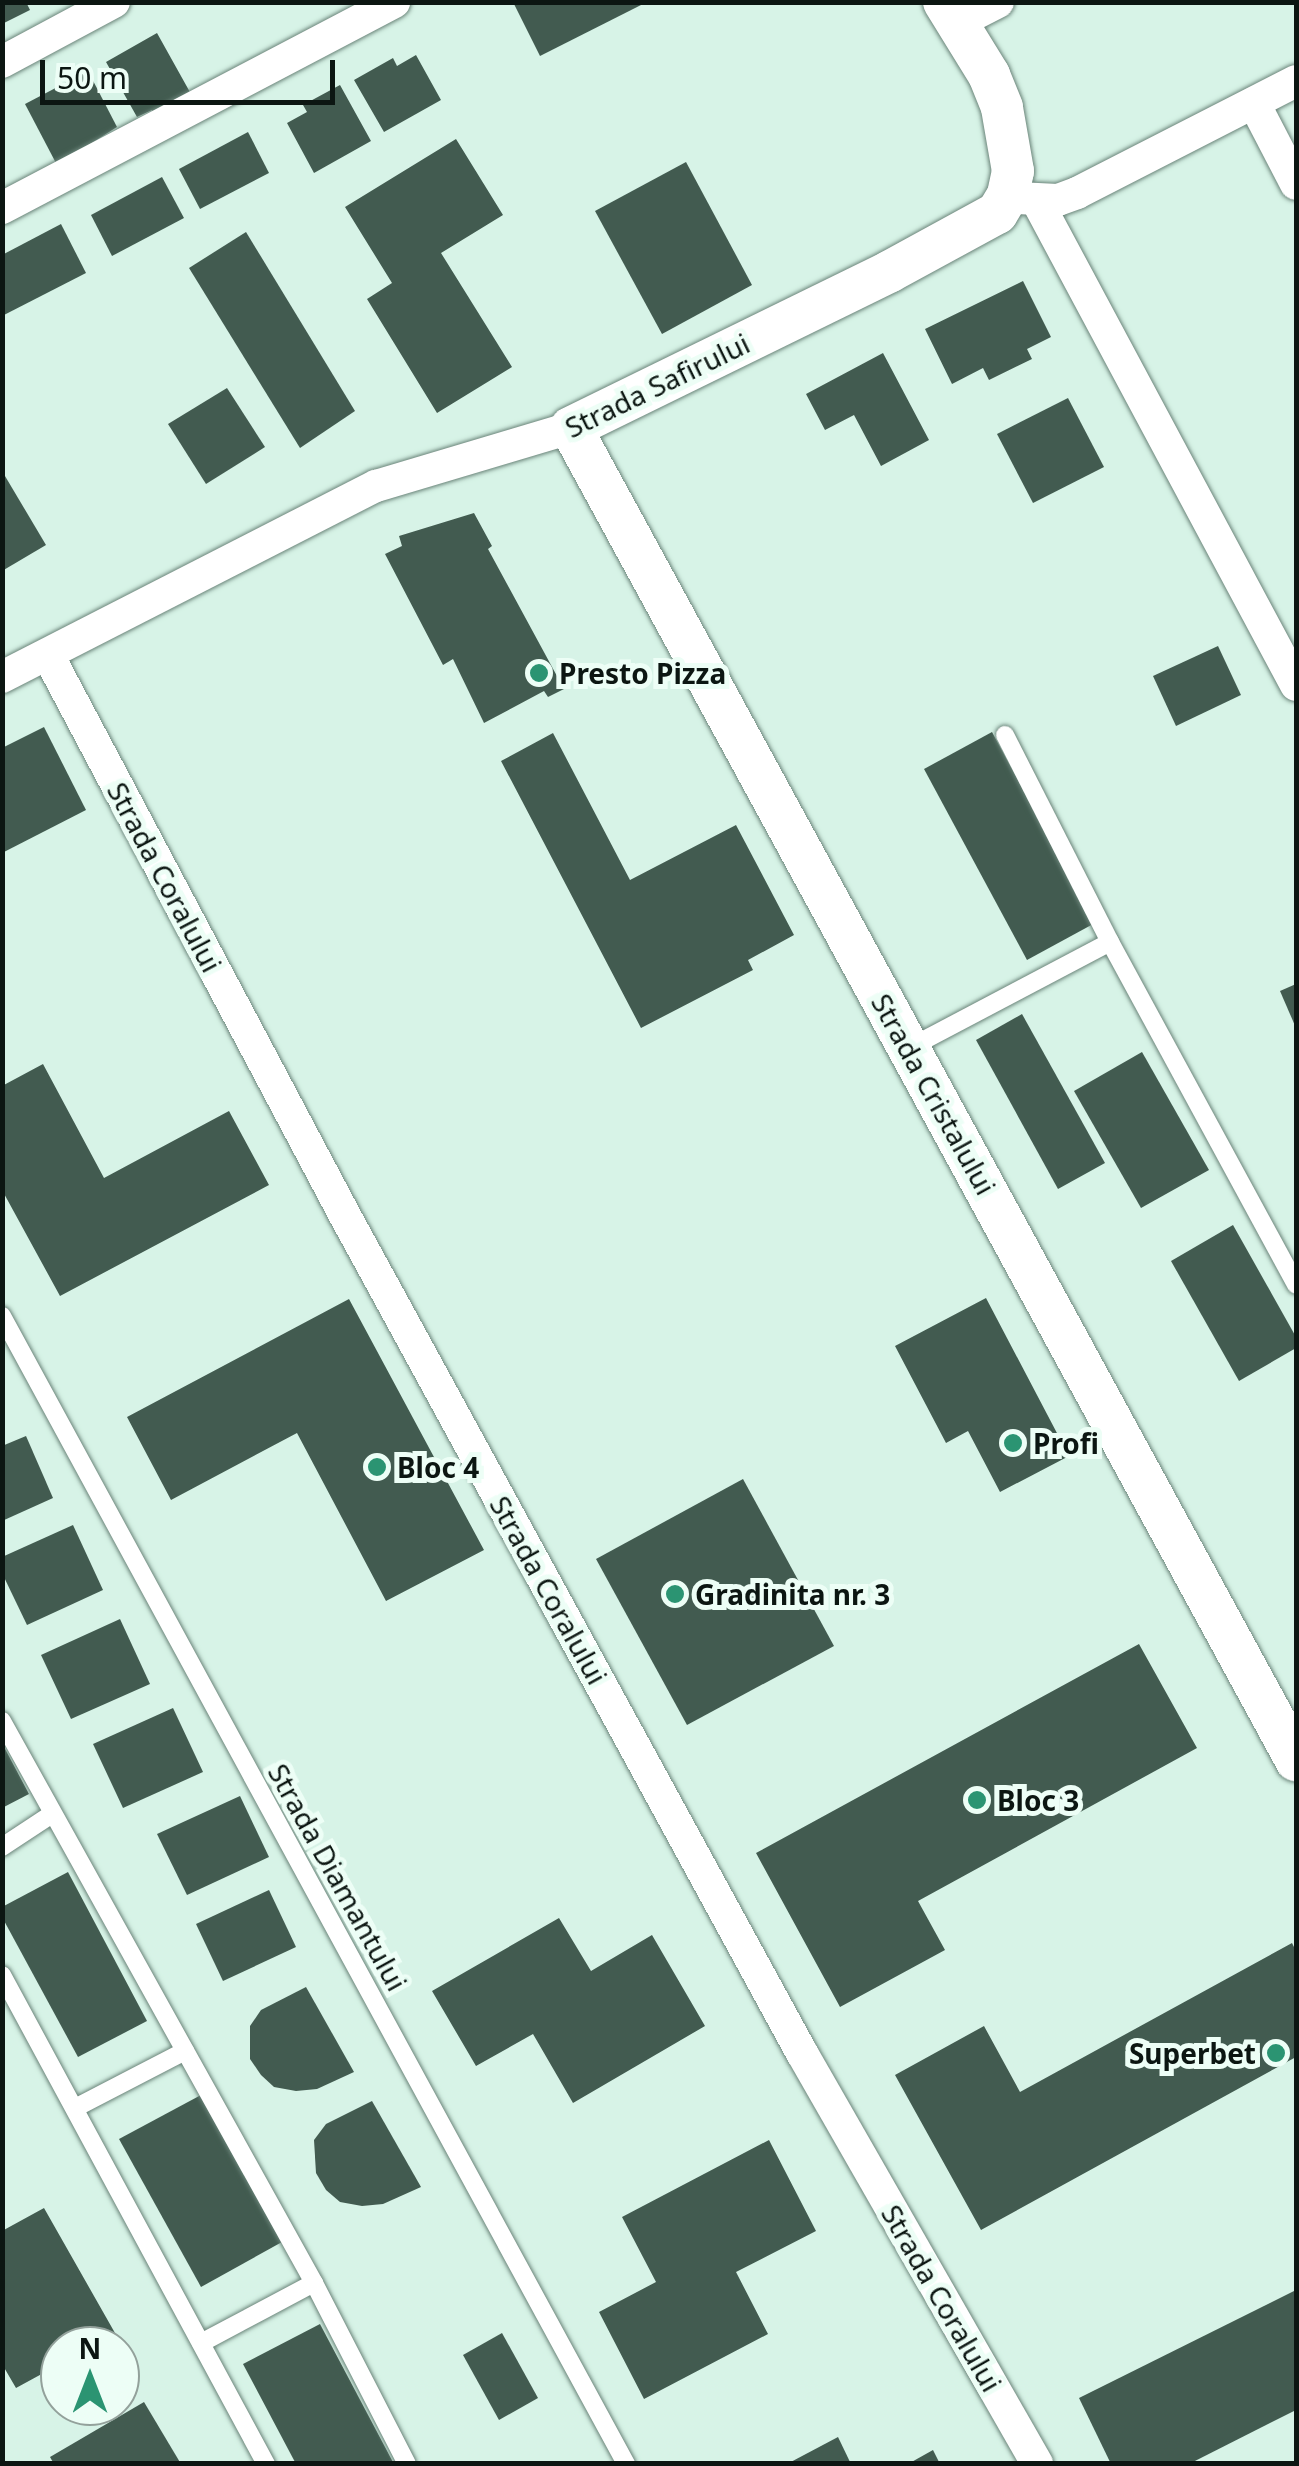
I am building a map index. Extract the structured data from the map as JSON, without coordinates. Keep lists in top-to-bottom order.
{
  "streets": {
    "street": ["Strada Safirului", "Strada Coralului", "Strada Cristalului"],
    "lane": ["Strada Diamantului"]
  },
  "crossings": [
    ["Strada Safirului", "Strada Coralului"],
    ["Strada Safirului", "Strada Cristalului"]
  ],
  "places": [
    "Presto Pizza",
    "Profi",
    "Bloc 4",
    "Gradinita nr. 3",
    "Bloc 3",
    "Superbet"
  ],
  "scale_bar": "50 m",
  "north": "top"
}
